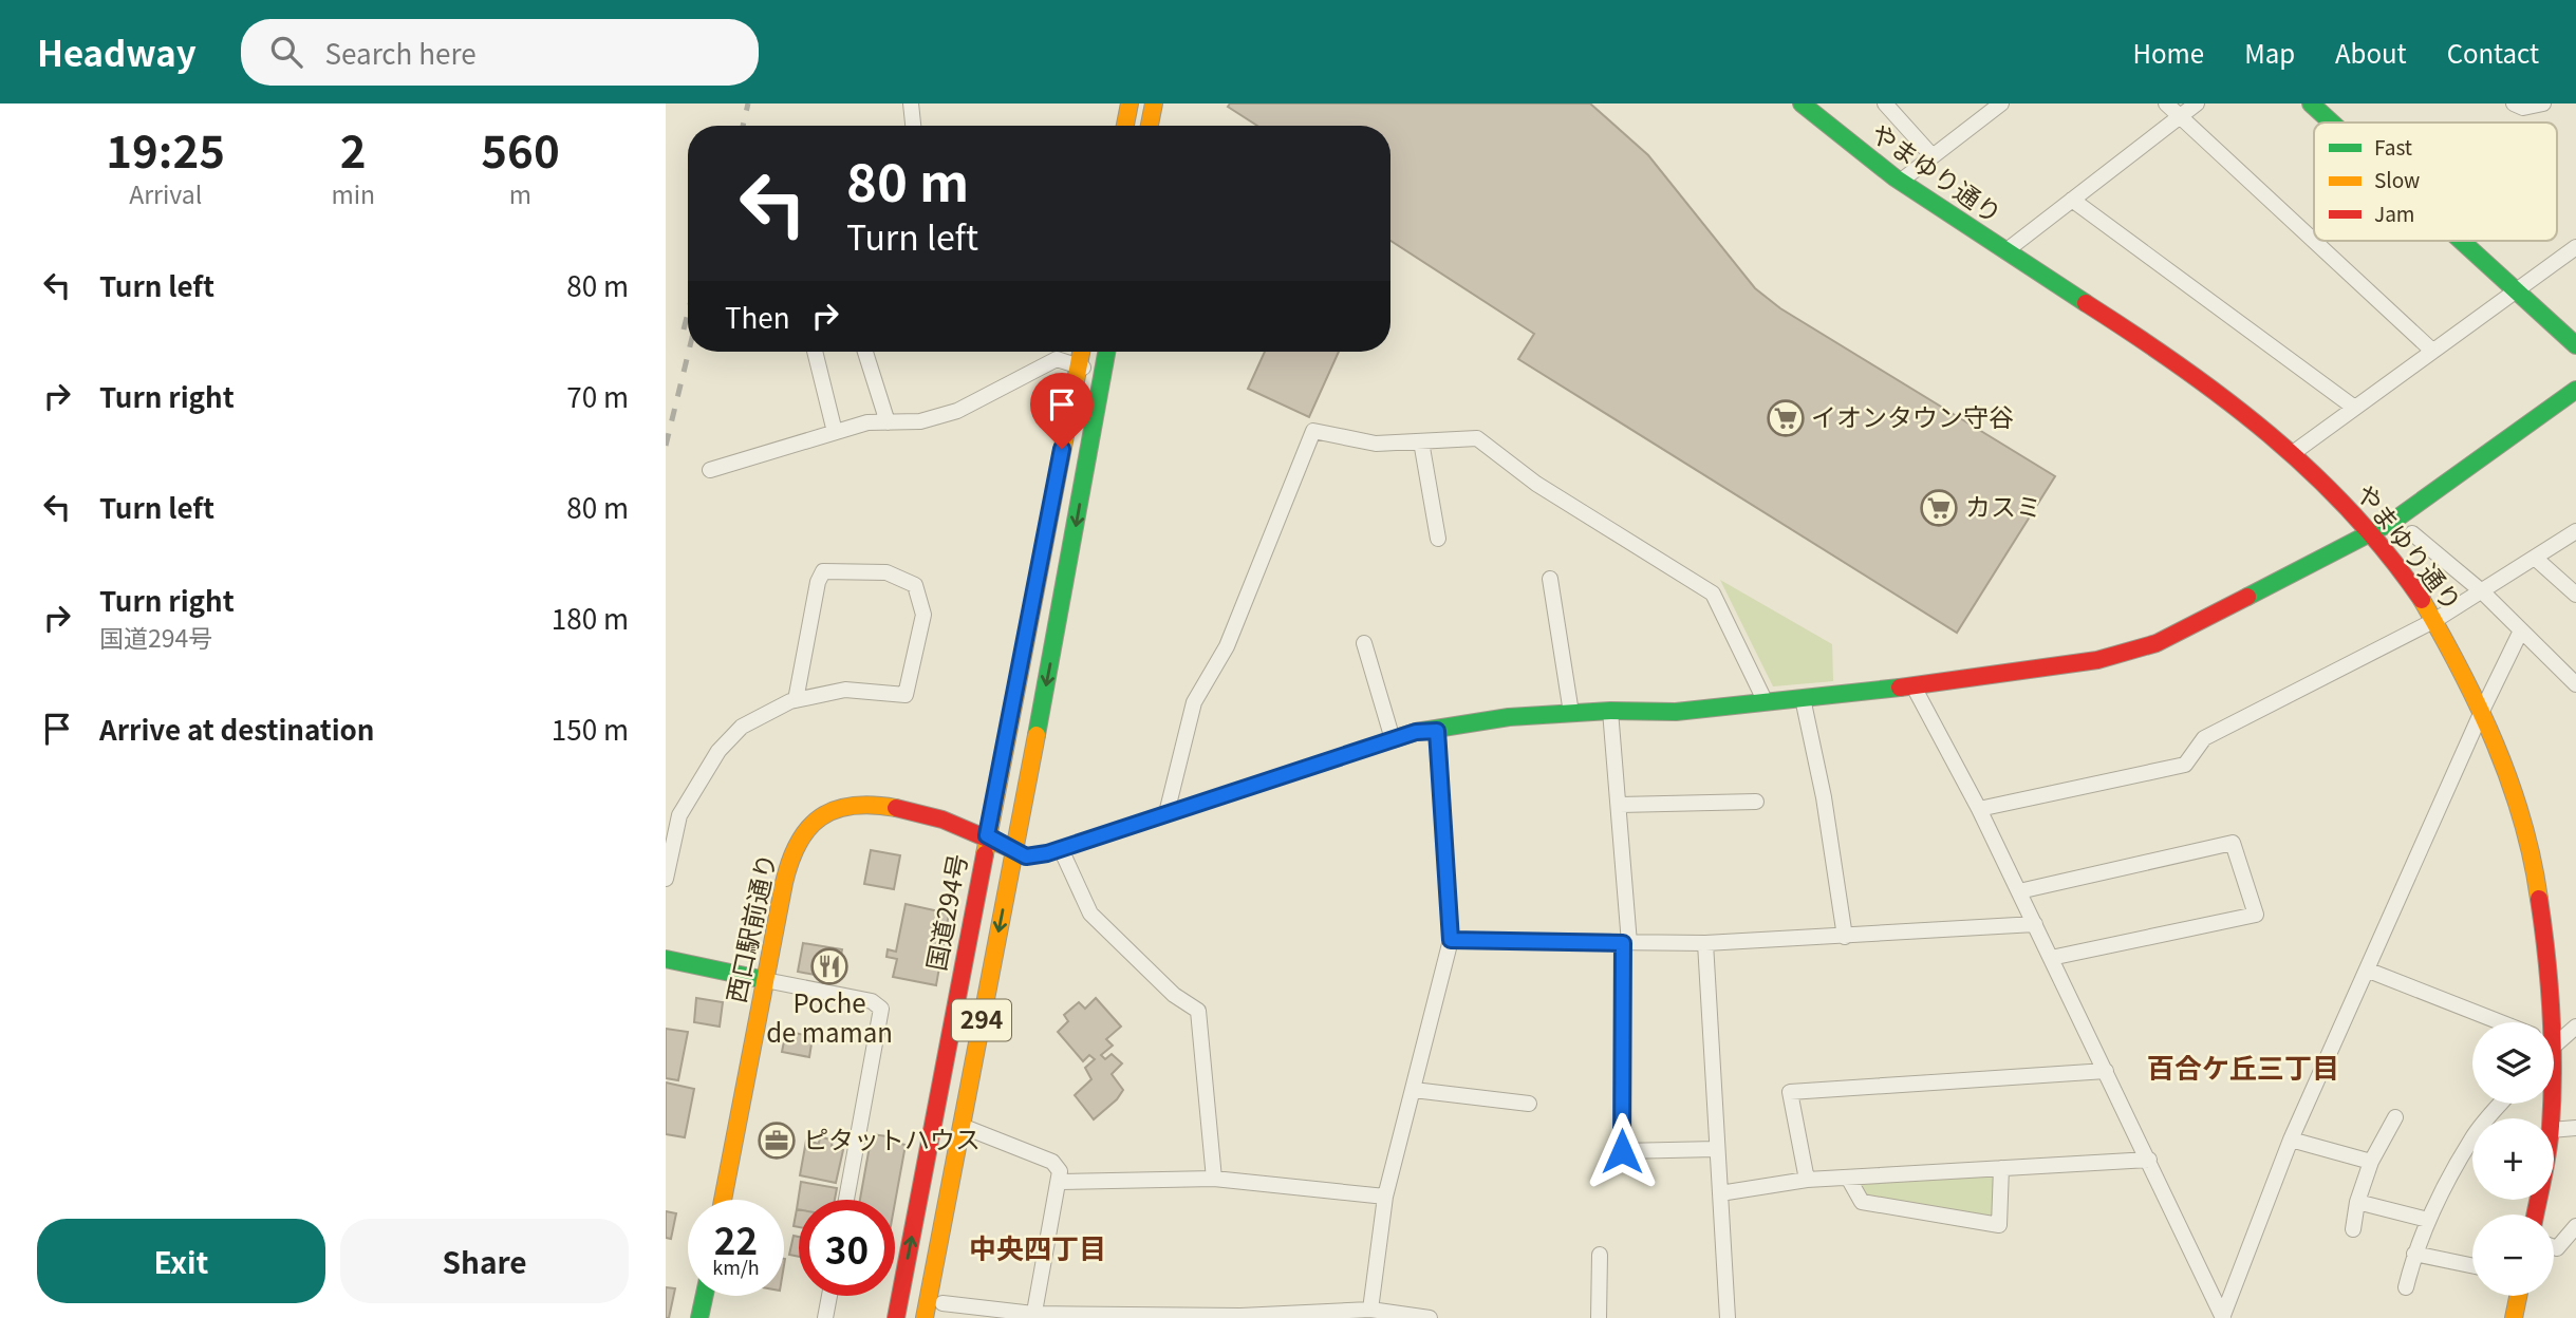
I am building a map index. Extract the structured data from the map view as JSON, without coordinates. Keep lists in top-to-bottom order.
{
  "streets": {
    "main road": [
      "やまゆり通り",
      "国道294号",
      "西口駅前通り",
      "294"
    ]
  },
  "crossings": [
    ["国道294号", "西口駅前通り"]
  ],
  "districts": ["百合ケ丘三丁目", "中央四丁目"],
  "places": {
    "supermarket": ["イオンタウン守谷", "カスミ"],
    "restaurant": ["Poche de maman"],
    "office": ["ピタットハウス"]
  },
  "legend": ["Fast", "Slow", "Jam"],
  "page": {
    "header": "Headway",
    "search": "Search here",
    "nav": [
      "Home",
      "Map",
      "About",
      "Contact"
    ],
    "eta": [
      "19:25",
      "Arrival",
      "2",
      "min",
      "560",
      "m"
    ],
    "turn": ["80 m", "Turn left"],
    "list": [
      {
        "name": "Turn left",
        "value": "80 m"
      },
      {
        "name": "Turn right",
        "value": "70 m"
      },
      {
        "name": "Turn left",
        "value": "80 m"
      },
      {
        "name": "Turn right",
        "note": "国道294号",
        "value": "180 m"
      },
      {
        "name": "Arrive at destination",
        "value": "150 m"
      }
    ],
    "then": "Then",
    "map_buttons": ["+", "−"],
    "speed": "22 km/h",
    "limit": "30",
    "buttons": ["Exit", "Share"]
  }
}
